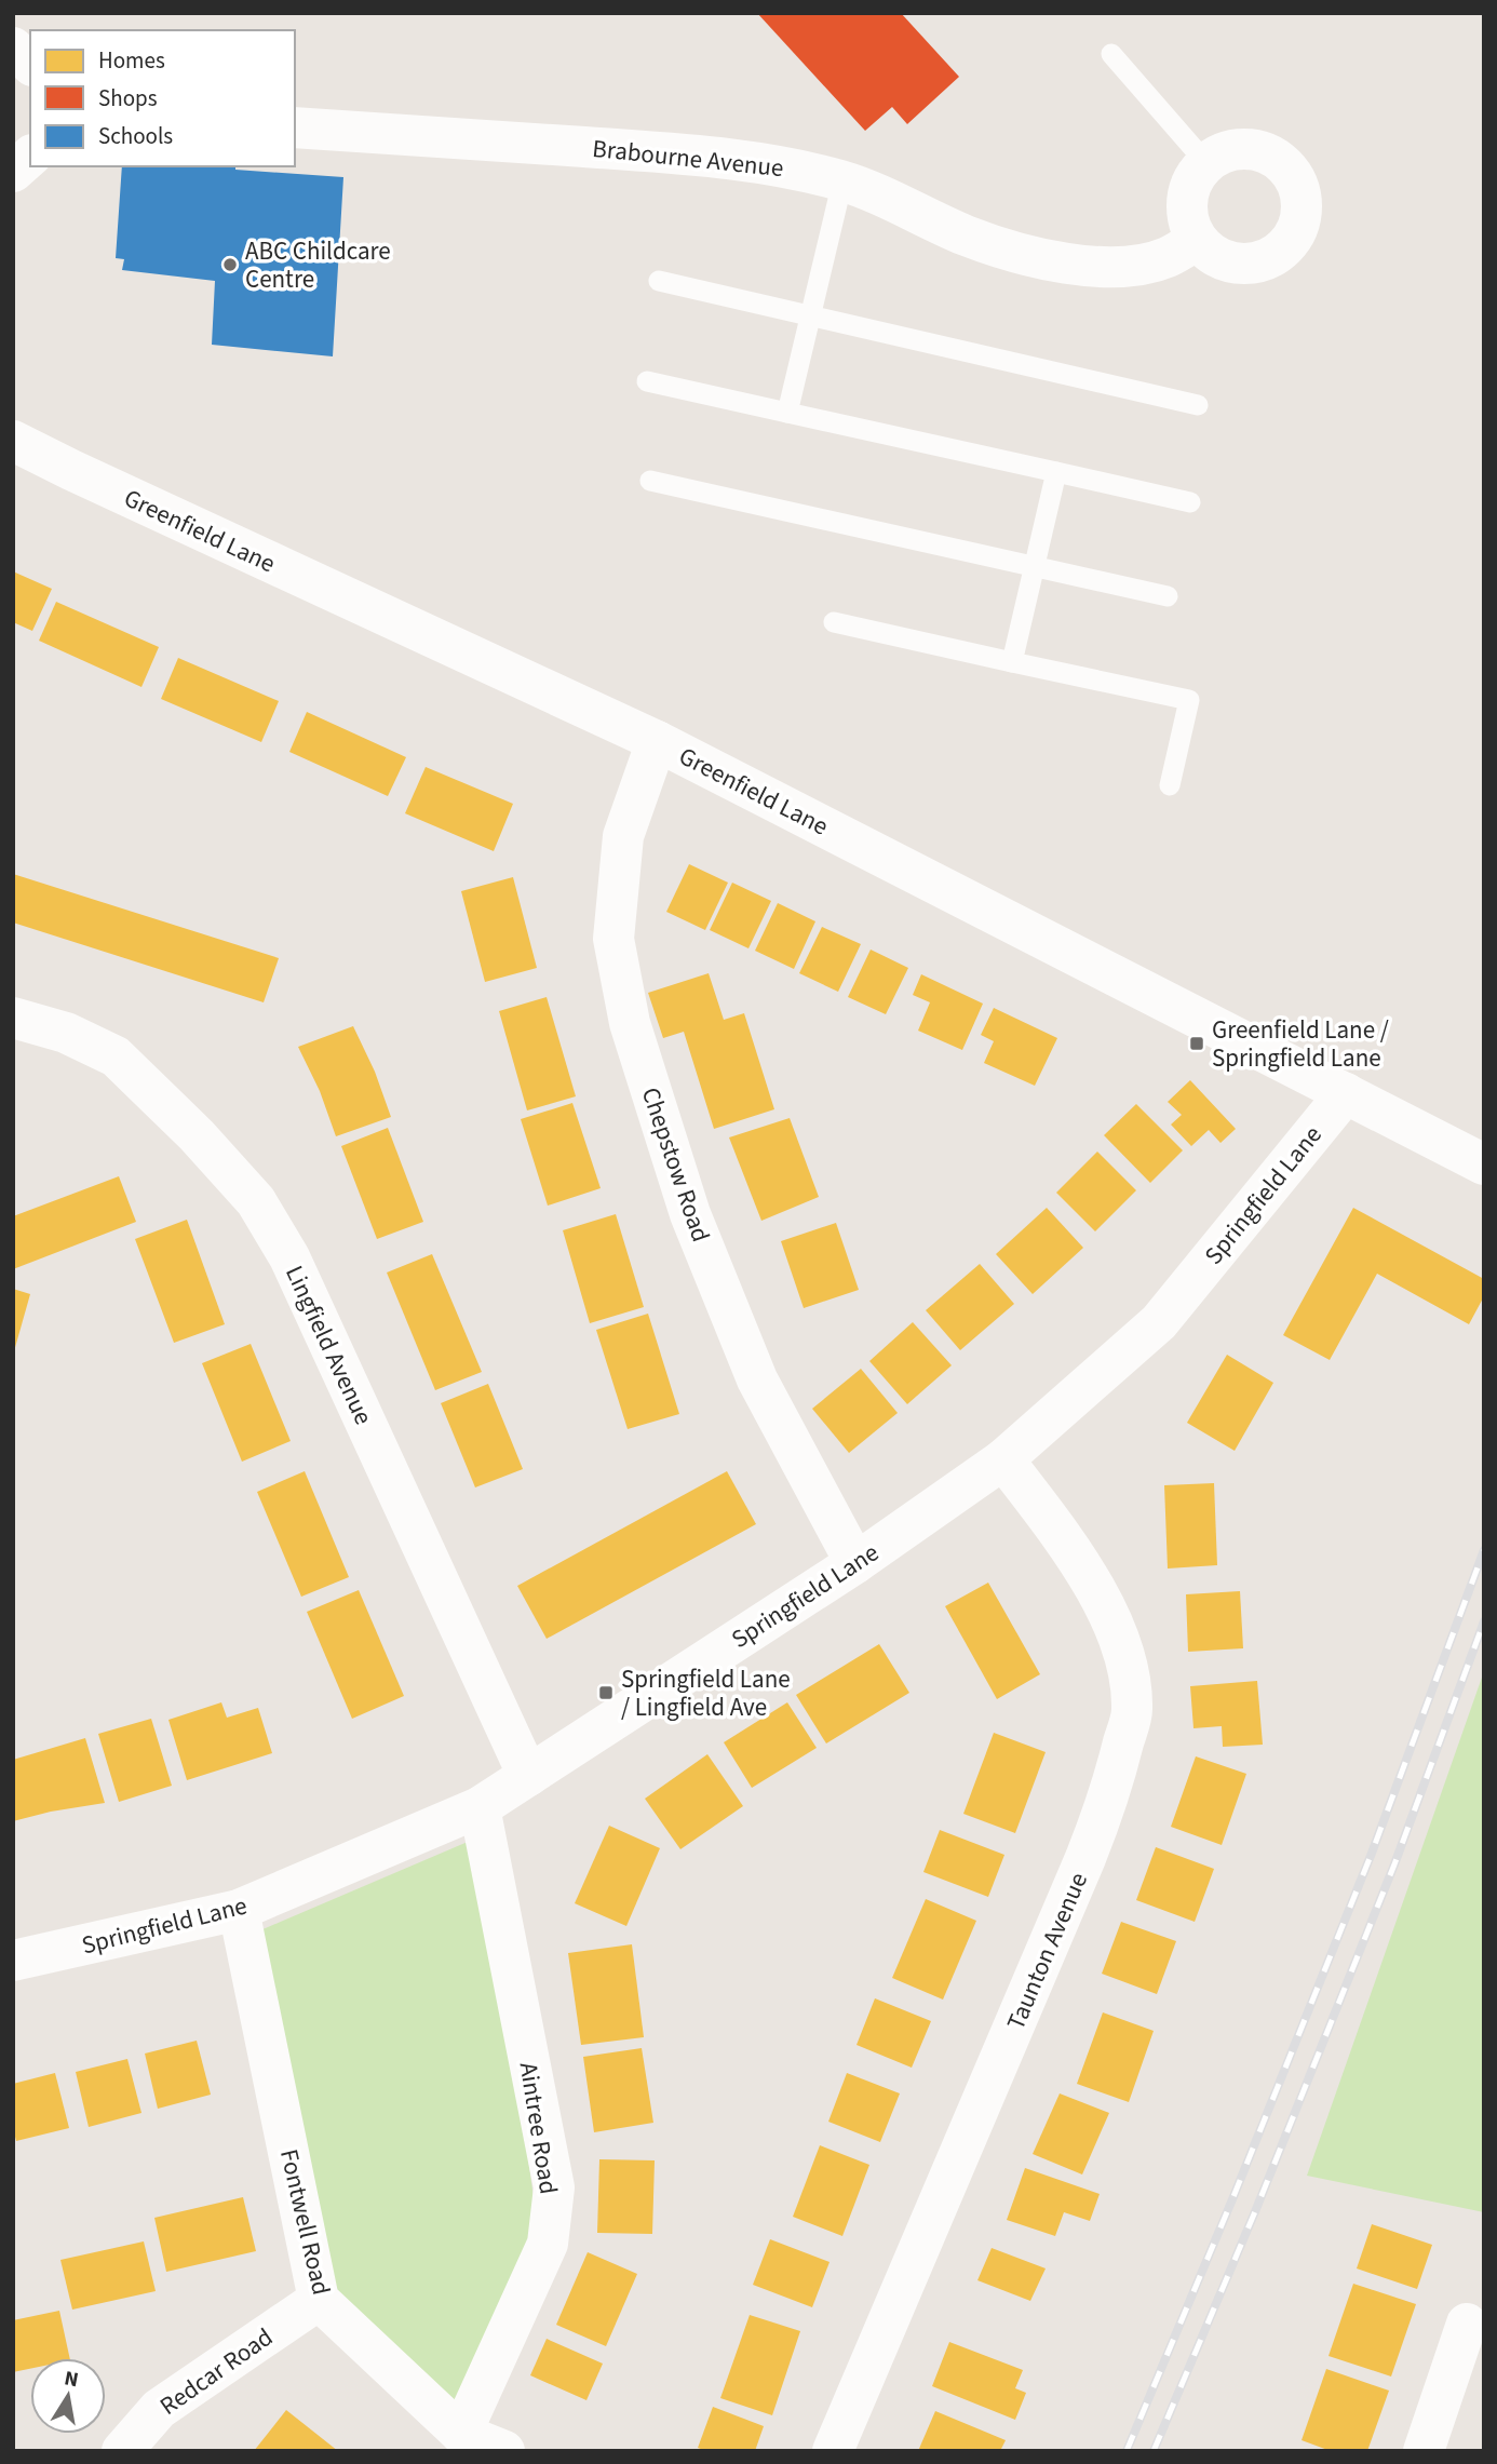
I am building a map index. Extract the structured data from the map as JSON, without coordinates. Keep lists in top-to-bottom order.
{
  "streets": {
    "street": [
      "Brabourne Avenue",
      "Greenfield Lane",
      "Chepstow Road",
      "Springfield Lane",
      "Lingfield Avenue",
      "Taunton Avenue",
      "Aintree Road",
      "Fontwell Road",
      "Redcar Road"
    ]
  },
  "crossings": [
    ["Greenfield Lane", "Chepstow Road"],
    ["Greenfield Lane", "Springfield Lane"],
    ["Chepstow Road", "Springfield Lane"],
    ["Springfield Lane", "Lingfield Avenue"],
    ["Springfield Lane", "Taunton Avenue"],
    ["Springfield Lane", "Aintree Road"],
    ["Springfield Lane", "Fontwell Road"],
    ["Aintree Road", "Fontwell Road"],
    ["Fontwell Road", "Redcar Road"]
  ],
  "places": {
    "other": ["ABC Childcare Centre"],
    "transit": ["Greenfield Lane / Springfield Lane", "Springfield Lane / Lingfield Ave"]
  },
  "legend": ["Homes", "Shops", "Schools"],
  "north": "top"
}
